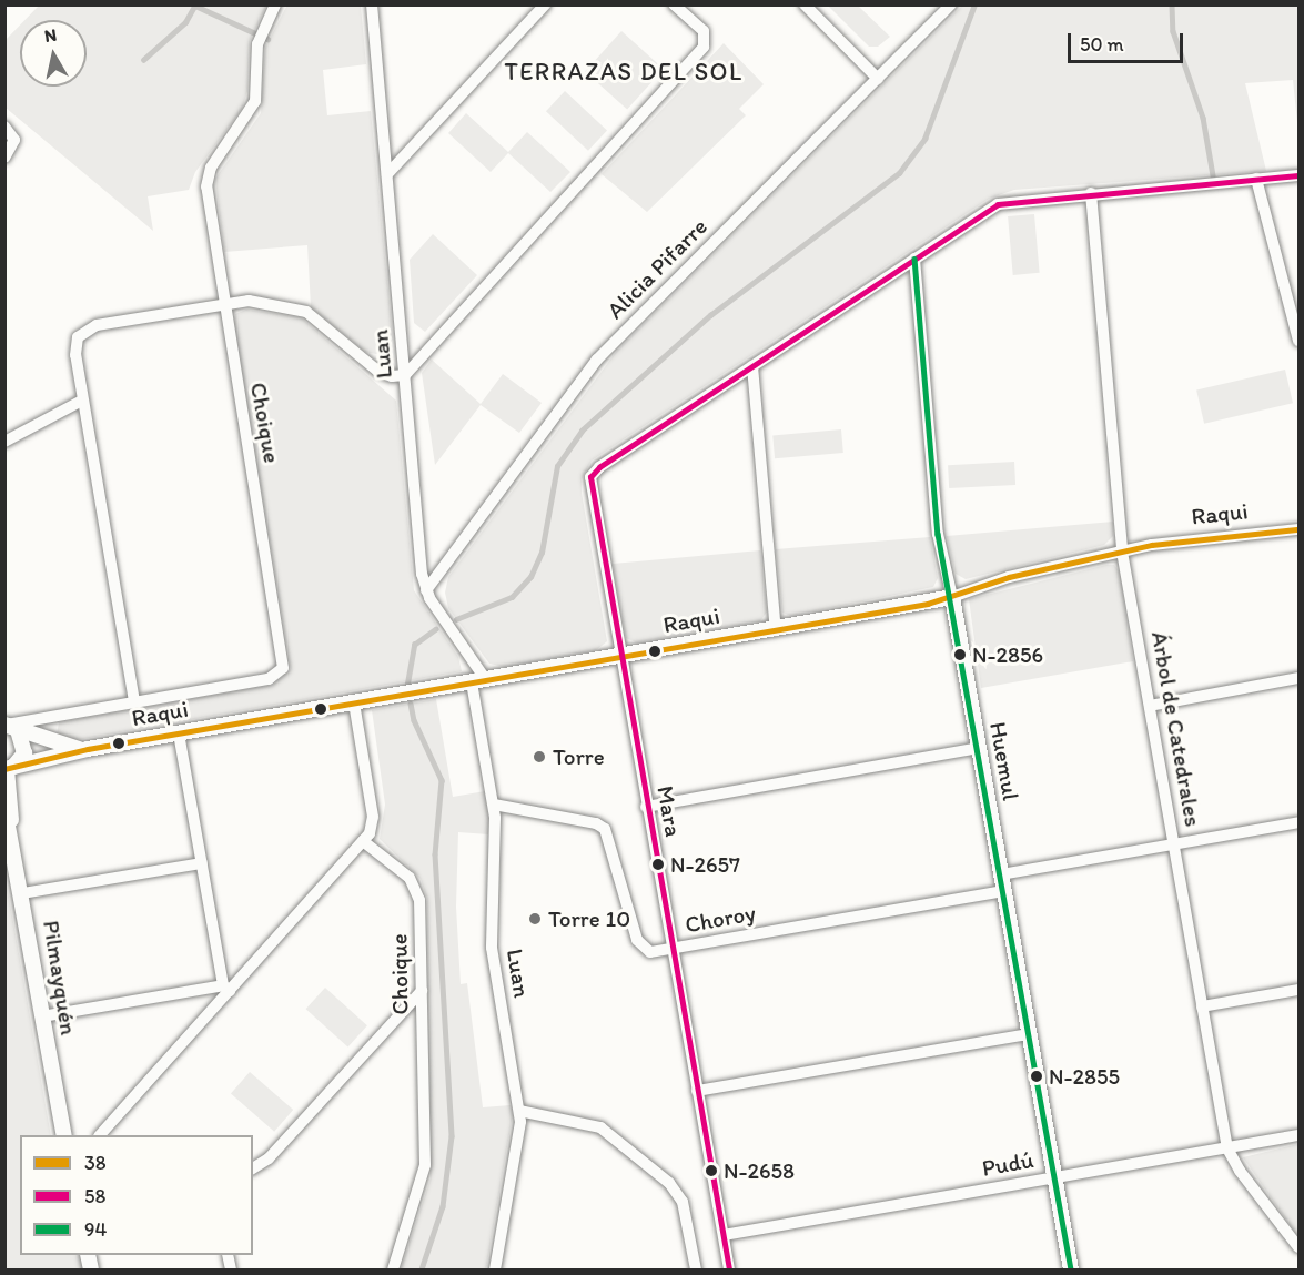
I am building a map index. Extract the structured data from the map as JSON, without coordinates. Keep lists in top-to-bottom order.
{
  "streets": {
    "street": [
      "Alicia Pifarre",
      "Luan",
      "Choique",
      "Raqui",
      "Árbol de Catedrales",
      "Huemul",
      "Mara",
      "Choroy",
      "Pilmayquén",
      "Pudú"
    ]
  },
  "crossings": [
    ["Alicia Pifarre", "Luan"],
    ["Luan", "Raqui"],
    ["Luan", "Choroy"],
    ["Choique", "Raqui"],
    ["Raqui", "Árbol de Catedrales"],
    ["Raqui", "Huemul"],
    ["Raqui", "Mara"],
    ["Raqui", "Pilmayquén"],
    ["Árbol de Catedrales", "Pudú"],
    ["Huemul", "Choroy"],
    ["Huemul", "Pudú"],
    ["Mara", "Choroy"],
    ["Mara", "Pudú"]
  ],
  "districts": ["TERRAZAS DEL SOL"],
  "places": [
    "N-2856",
    "Torre",
    "N-2657",
    "Torre 10",
    "N-2855",
    "N-2658"
  ],
  "lines": ["transit line 58", "transit line 94", "transit line 38"],
  "legend": ["38", "58", "94"],
  "scale_bar": "50 m",
  "north": "top"
}
